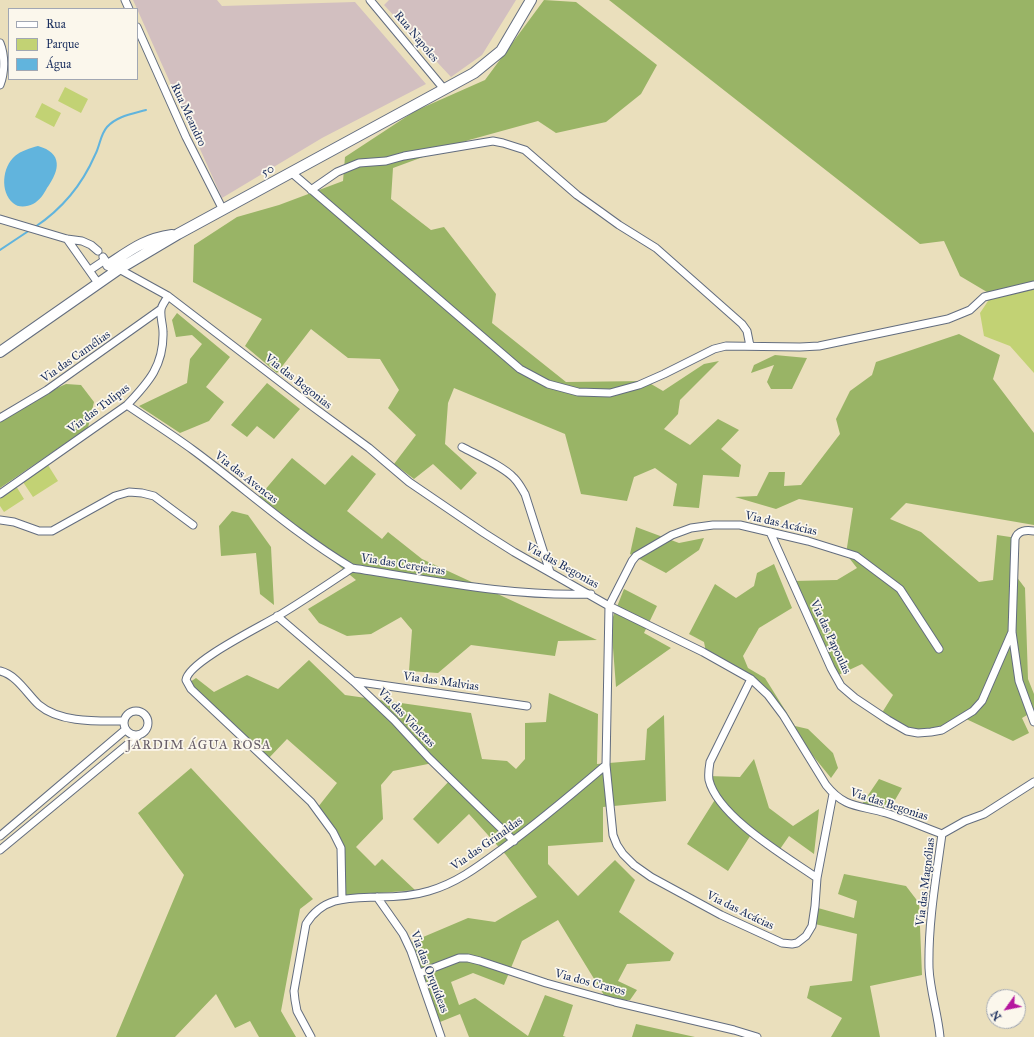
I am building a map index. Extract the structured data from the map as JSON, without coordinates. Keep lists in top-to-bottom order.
{
  "streets": {
    "main road": ["50"],
    "street": [
      "Rua Napoles",
      "Rua Meandro",
      "Via das Camélias",
      "Via das Begonias",
      "Via das Tulipas",
      "Via das Avencas",
      "Via das Acácias",
      "Via das Cerejeiras",
      "Via das Papoulas",
      "Via das Malvias",
      "Via das Violetas",
      "Via das Grinaldas",
      "Via das Magnólias",
      "Via das Orquídeas",
      "Via dos Cravos"
    ]
  },
  "crossings": [
    ["Rua Napoles", "50"],
    ["Rua Meandro", "50"],
    ["Via das Camélias", "Via das Tulipas"],
    ["Via das Begonias", "Via das Acácias"],
    ["Via das Begonias", "Via das Cerejeiras"],
    ["Via das Begonias", "Via das Magnólias"],
    ["Via das Tulipas", "Via das Avencas"],
    ["Via das Avencas", "Via das Cerejeiras"],
    ["Via das Acácias", "Via das Papoulas"],
    ["Via das Acácias", "Via das Grinaldas"],
    ["Via das Cerejeiras", "Via das Violetas"],
    ["Via das Cerejeiras", "Via das Grinaldas"],
    ["Via das Malvias", "Via das Violetas"],
    ["Via das Violetas", "Via das Grinaldas"],
    ["Via das Grinaldas", "Via das Orquídeas"],
    ["Via das Orquídeas", "Via dos Cravos"]
  ],
  "districts": ["JARDIM ÁGUA ROSA"],
  "legend": ["Rua", "Parque", "Água"],
  "north": "bottom left"
}
